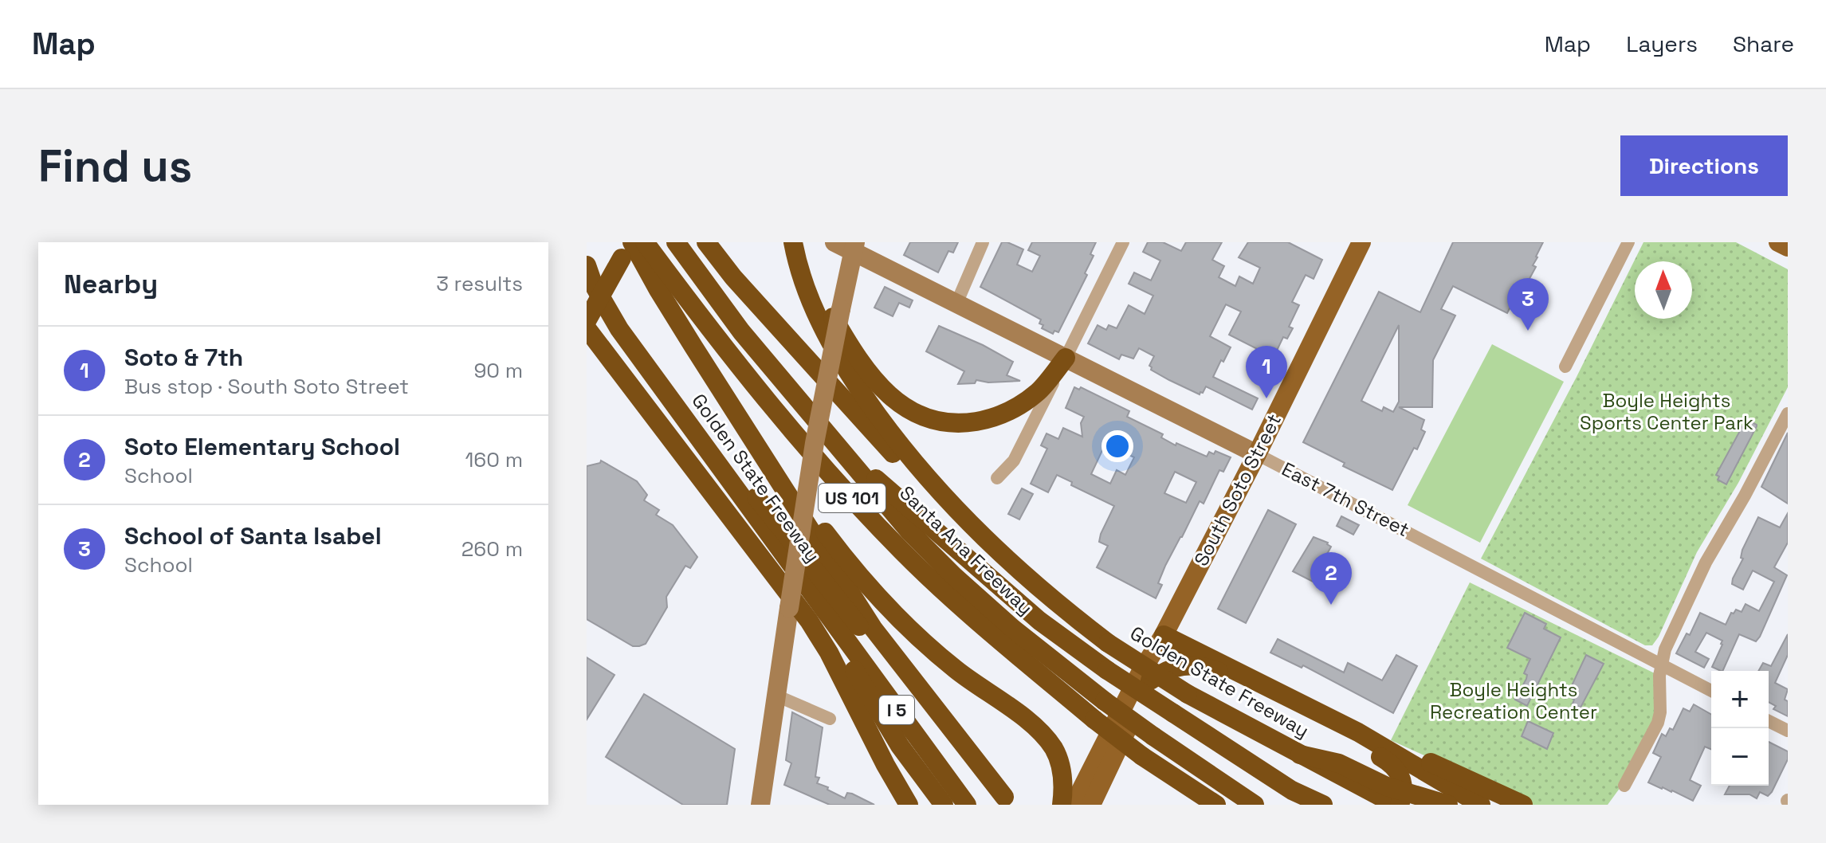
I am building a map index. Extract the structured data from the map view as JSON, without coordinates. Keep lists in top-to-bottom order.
{
  "streets": {
    "highway": [
      "Golden State Freeway",
      "US 101",
      "Santa Ana Freeway",
      "I 5"
    ],
    "main road": ["South Soto Street", "East 7th Street"]
  },
  "crossings": [
    ["South Soto Street", "East 7th Street"]
  ],
  "parks": ["Boyle Heights Sports Center Park", "Boyle Heights Recreation Center"],
  "north": "top",
  "page": {
    "header": "Map",
    "nav": ["Map", "Layers", "Share"],
    "buttons": "Directions",
    "title": "Find us",
    "heading": ["Nearby", "3 results"],
    "pins": ["3", "1", "2"],
    "list": [
      {
        "mark": "1",
        "name": "Soto & 7th",
        "note": "Bus stop · South Soto Street",
        "value": "90 m"
      },
      {
        "mark": "2",
        "name": "Soto Elementary School",
        "note": "School",
        "value": "160 m"
      },
      {
        "mark": "3",
        "name": "School of Santa Isabel",
        "note": "School",
        "value": "260 m"
      }
    ],
    "map_buttons": ["+", "−"]
  }
}
